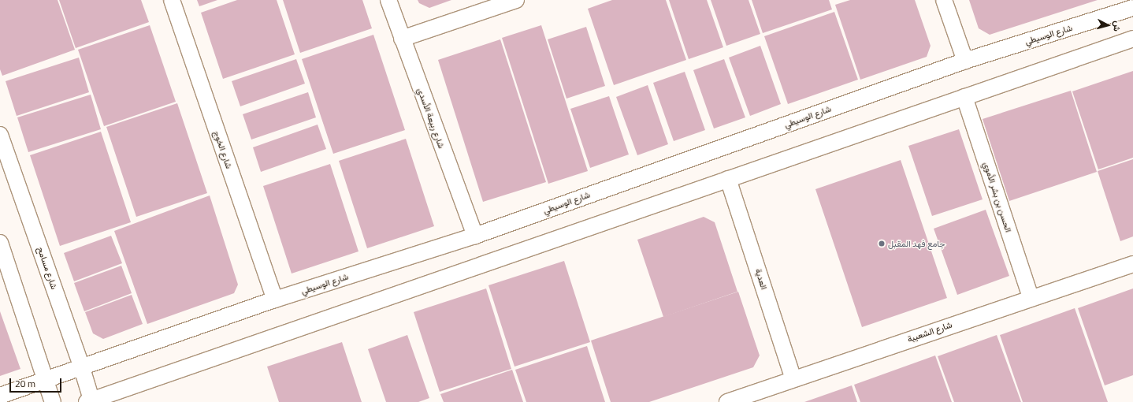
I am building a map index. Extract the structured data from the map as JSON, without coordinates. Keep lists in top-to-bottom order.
{
  "streets": {
    "street": [
      "شارع الوسيطي",
      "شارع ربيعة الأسدي",
      "شارع الخوج",
      "الحسن بن بشر الأموي",
      "شارع مسامح",
      "العدية",
      "شارع الشعيبة"
    ]
  },
  "crossings": [
    ["شارع الوسيطي", "شارع ربيعة الأسدي"],
    ["شارع الوسيطي", "شارع الخوج"],
    ["شارع الوسيطي", "شارع مسامح"],
    ["الحسن بن بشر الأموي", "شارع الشعيبة"],
    ["العدية", "شارع الشعيبة"]
  ],
  "places": ["جامع فهد المقبل"],
  "scale_bar": "20 m",
  "north": "right"
}
